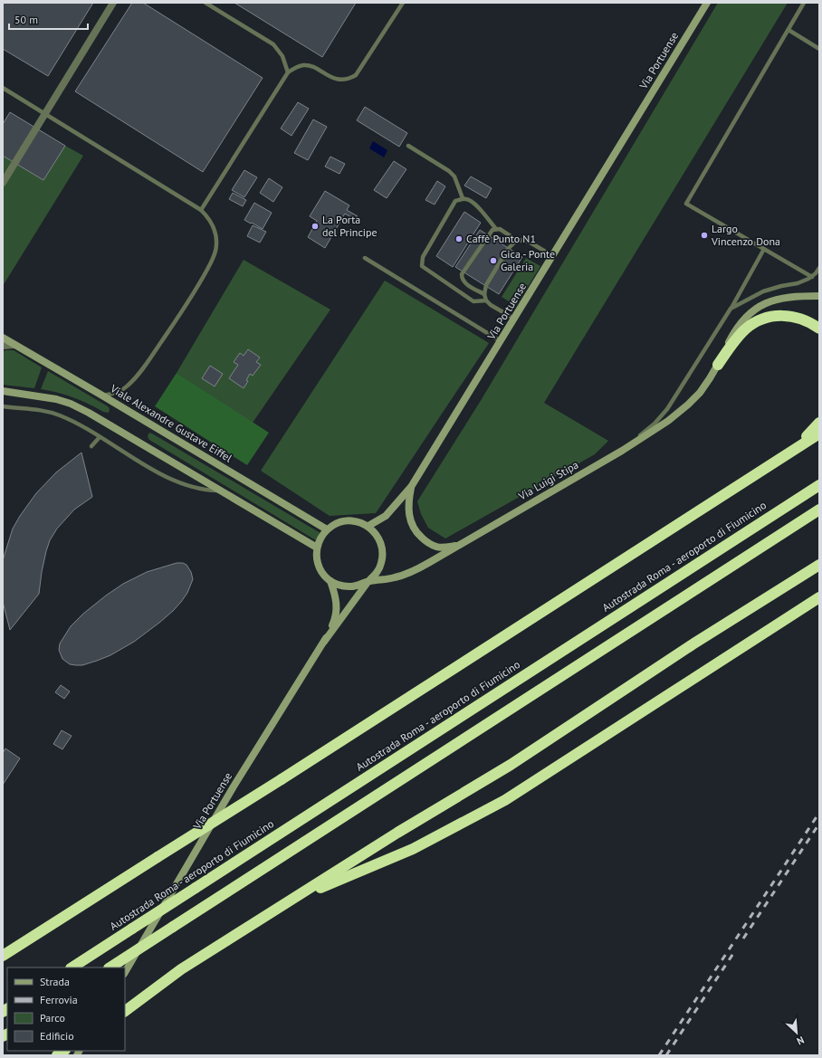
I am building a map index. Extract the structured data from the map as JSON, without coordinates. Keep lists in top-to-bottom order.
{
  "streets": {
    "highway": ["Autostrada Roma - aeroporto di Fiumicino"],
    "main road": ["Via Portuense", "Viale Alexandre Gustave Eiffel", "Via Luigi Stipa"]
  },
  "crossings": [
    ["Via Portuense", "Viale Alexandre Gustave Eiffel"],
    ["Via Portuense", "Via Luigi Stipa"],
    ["Viale Alexandre Gustave Eiffel", "Via Luigi Stipa"]
  ],
  "places": [
    "La Porta del Principe",
    "Largo Vincenzo Dona",
    "Caffè Punto N1",
    "Gica - Ponte Galeria"
  ],
  "legend": [
    "Strada",
    "Ferrovia",
    "Parco",
    "Edificio"
  ],
  "scale_bar": "50 m",
  "north": "bottom right"
}
